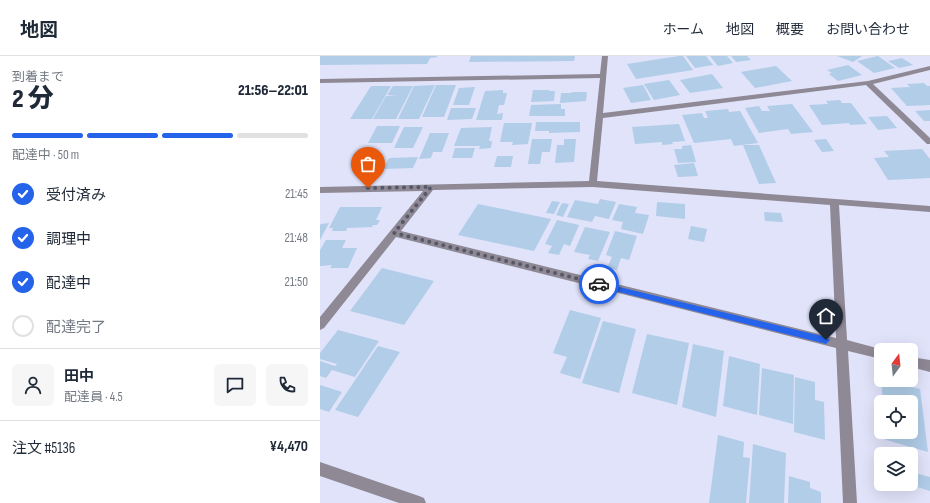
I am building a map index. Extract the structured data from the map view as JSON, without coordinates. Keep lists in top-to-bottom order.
{
  "north": "top",
  "page": {
    "header": "地図",
    "nav": [
      "ホーム",
      "地図",
      "概要",
      "お問い合わせ"
    ],
    "heading": ["2 分", "到着まで", "21:56–22:01"],
    "panel": [
      "田中",
      "配達員 · 4.5",
      "注文 #5136",
      "¥4,470"
    ],
    "bar": "配達中 · 50 m",
    "list": [
      ["受付済み", "21:45"],
      ["調理中", "21:48"],
      ["配達中", "21:50"],
      "配達完了"
    ]
  }
}
